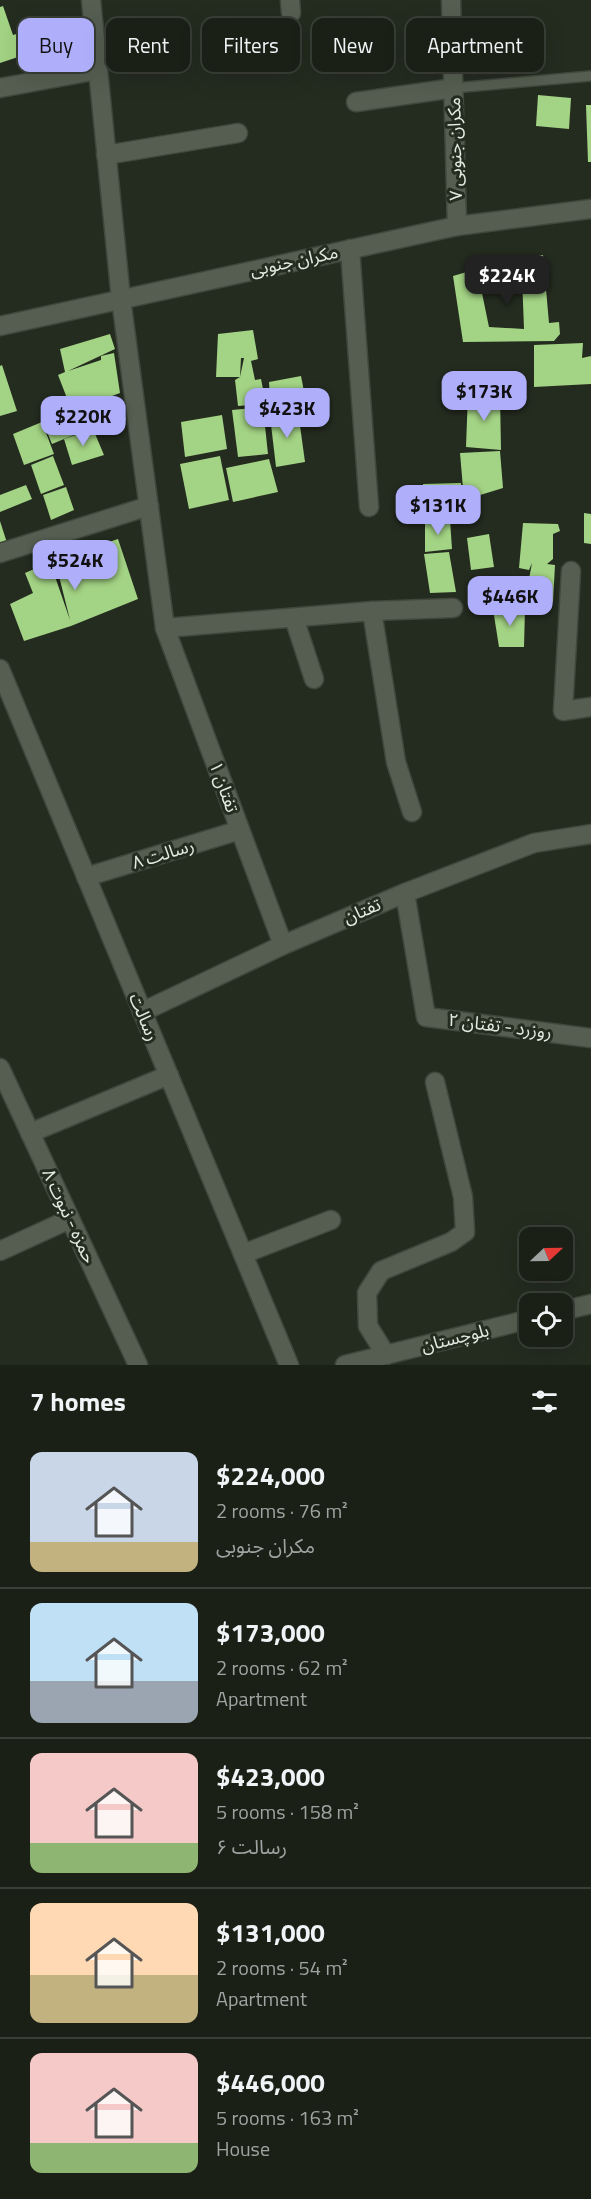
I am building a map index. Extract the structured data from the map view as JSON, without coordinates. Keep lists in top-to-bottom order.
{
  "streets": {
    "street": [
      "مکران جنوبی ۷",
      "مکران جنوبی",
      "تفتان ۱",
      "رسالت ۸",
      "تفتان",
      "رسالت",
      "روزرد - تفتان ۲",
      "حمزه - نبوت ۸",
      "بلوچستان"
    ]
  },
  "crossings": [
    ["مکران جنوبی ۷", "مکران جنوبی"],
    ["مکران جنوبی", "تفتان ۱"],
    ["تفتان ۱", "رسالت ۸"],
    ["تفتان ۱", "تفتان"],
    ["رسالت ۸", "رسالت"],
    ["تفتان", "رسالت"],
    ["تفتان", "روزرد - تفتان ۲"]
  ],
  "north": "right",
  "page": {
    "chip": [
      "Buy",
      "Rent",
      "Filters",
      "New",
      "Apartment"
    ],
    "price": [
      "$224K",
      "$173K",
      "$423K",
      "$220K",
      "$131K",
      "$524K",
      "$446K"
    ],
    "heading": "7 homes",
    "list": [
      {
        "name": "$224,000",
        "note": "2 rooms · 76 m² · مکران جنوبی"
      },
      {
        "name": "$173,000",
        "note": "2 rooms · 62 m² · Apartment"
      },
      {
        "name": "$423,000",
        "note": "5 rooms · 158 m² · رسالت ۶"
      },
      {
        "name": "$131,000",
        "note": "2 rooms · 54 m² · Apartment"
      },
      {
        "name": "$446,000",
        "note": "5 rooms · 163 m² · House"
      }
    ]
  }
}
